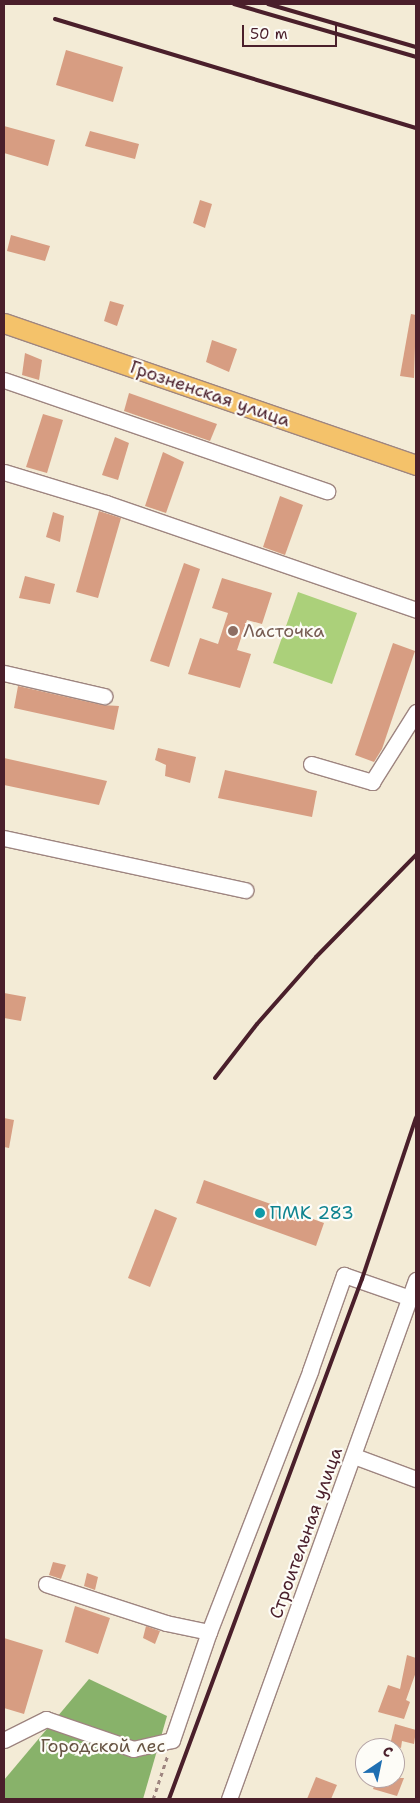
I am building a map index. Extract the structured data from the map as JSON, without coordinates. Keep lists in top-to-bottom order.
{
  "streets": {
    "main road": ["Грозненская улица"],
    "street": ["Строительная улица"]
  },
  "parks": ["Городской лес"],
  "places": ["Ласточка", "ПМК 283"],
  "scale_bar": "50 m",
  "north": "top right"
}
